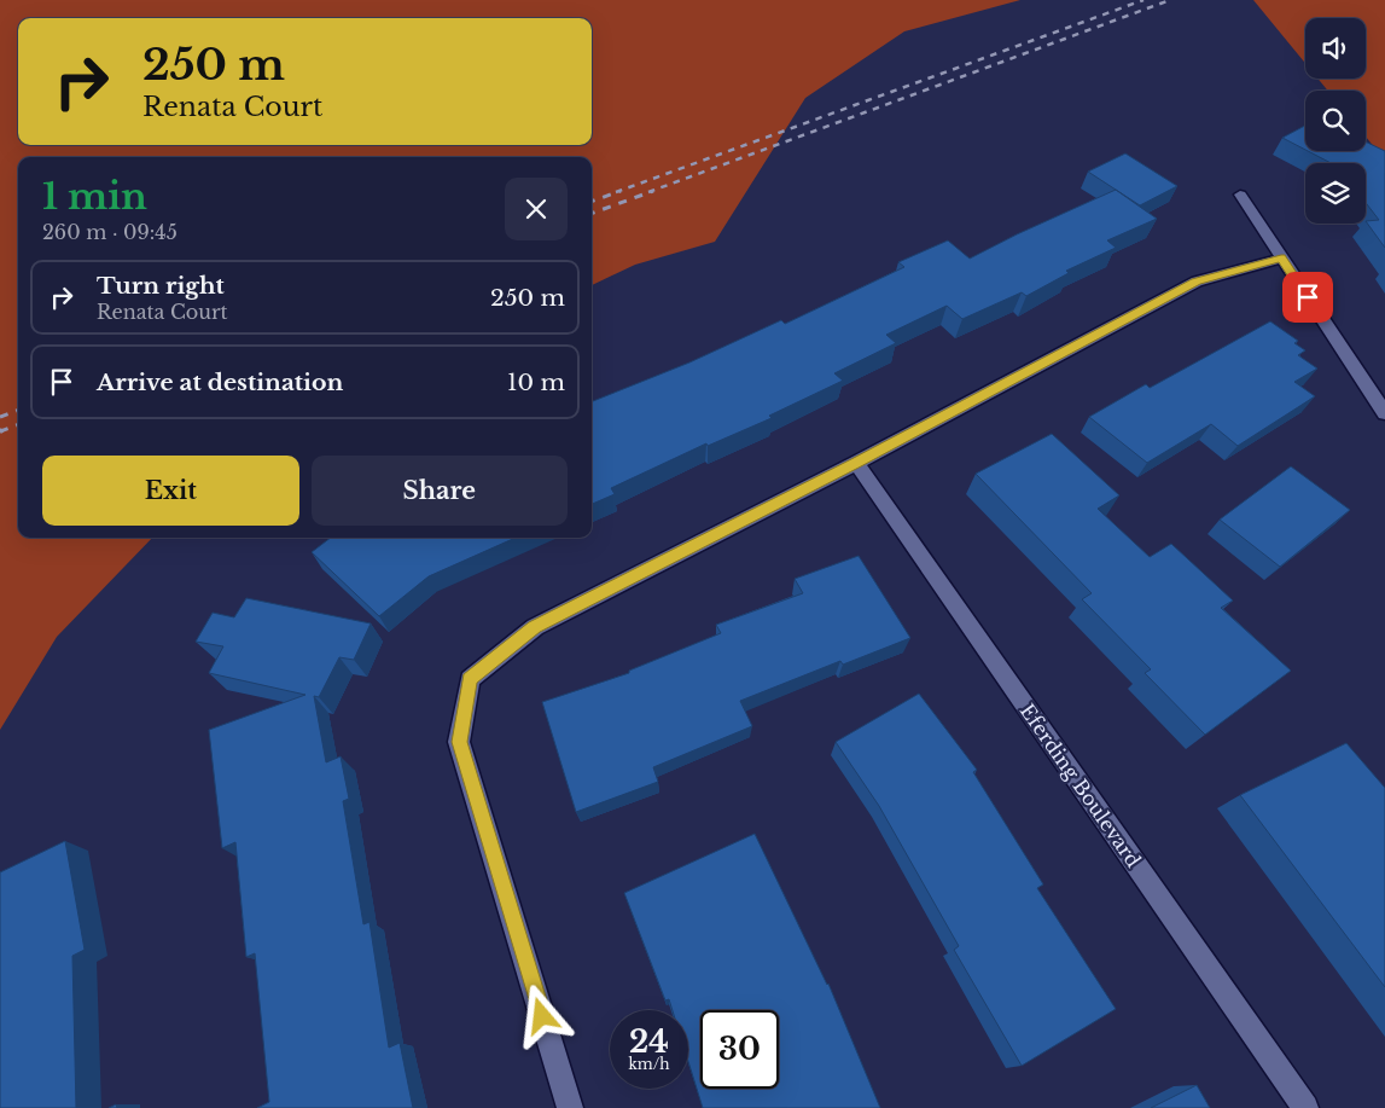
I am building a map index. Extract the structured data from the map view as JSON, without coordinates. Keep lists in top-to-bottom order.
{
  "streets": {
    "street": ["Eferding Boulevard"]
  },
  "page": {
    "turn": ["250 m", "Renata Court"],
    "heading": ["1 min", "260 m · 09:45"],
    "list": [
      {
        "name": "Turn right",
        "note": "Renata Court",
        "value": "250 m"
      },
      {
        "name": "Arrive at destination",
        "value": "10 m"
      }
    ],
    "buttons": ["Exit", "Share"],
    "speed": "24 km/h",
    "limit": "30"
  }
}
